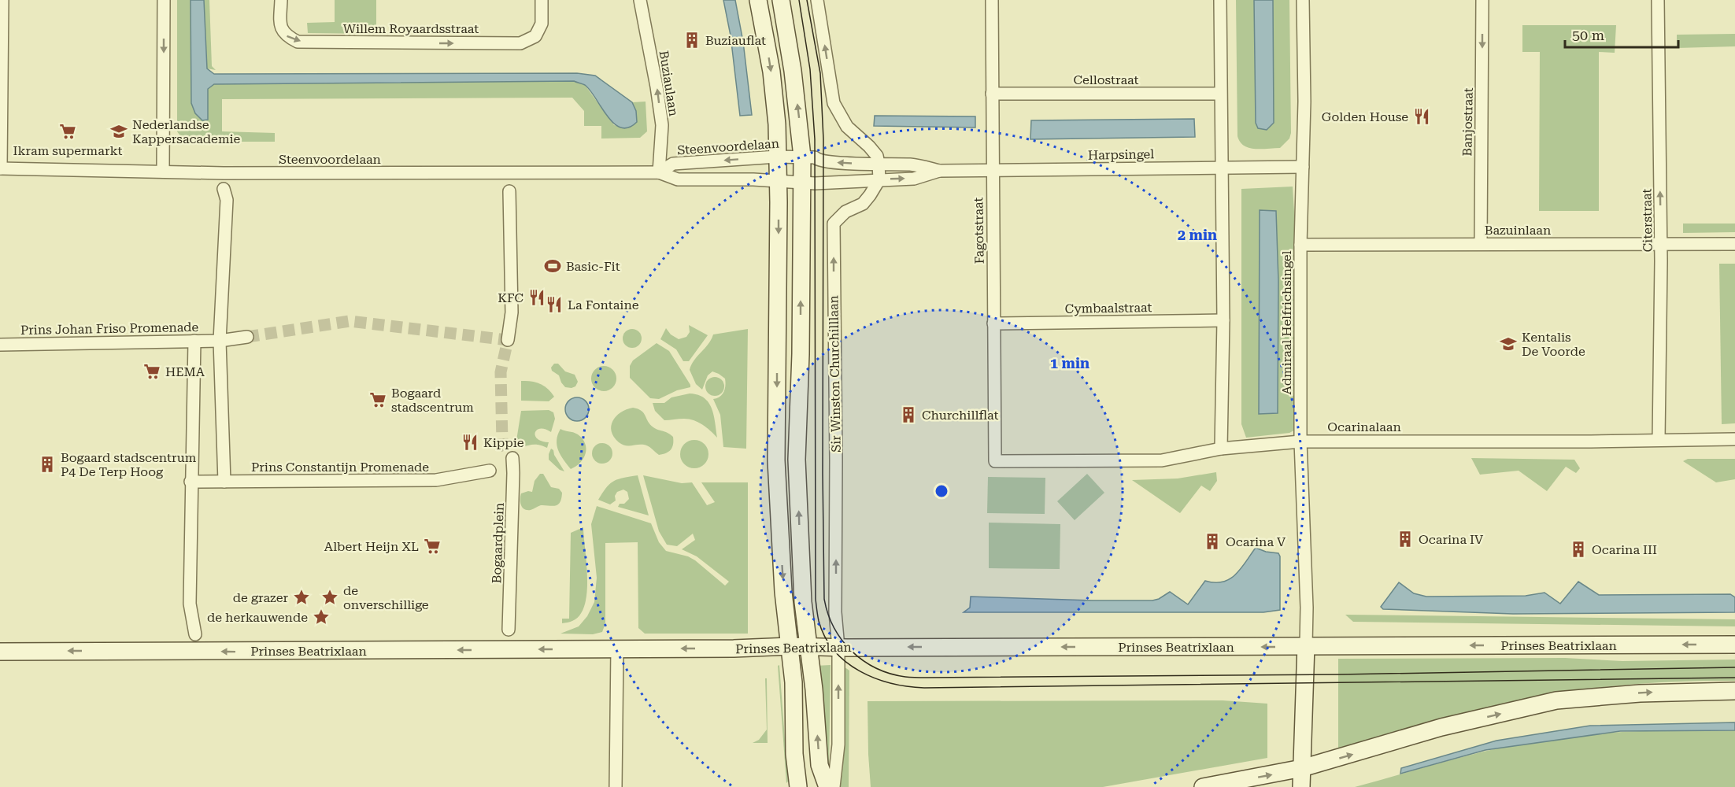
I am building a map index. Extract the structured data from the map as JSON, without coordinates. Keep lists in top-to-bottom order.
{
  "streets": {
    "main road": ["Prinses Beatrixlaan"],
    "street": [
      "Willem Royaardsstraat",
      "Cellostraat",
      "Buziaulaan",
      "Banjostraat",
      "Steenvoordelaan",
      "Harpsingel",
      "Citerstraat",
      "Bazuinlaan",
      "Fagotstraat",
      "Cymbaalstraat",
      "Admiraal Helfrichsingel",
      "Prins Johan Friso Promenade",
      "Sir Winston Churchilllaan",
      "Ocarinalaan",
      "Prins Constantijn Promenade",
      "Bogaardplein"
    ]
  },
  "crossings": [
    ["Cellostraat", "Fagotstraat"],
    ["Buziaulaan", "Steenvoordelaan"],
    ["Banjostraat", "Bazuinlaan"],
    ["Steenvoordelaan", "Harpsingel"],
    ["Harpsingel", "Fagotstraat"],
    ["Harpsingel", "Admiraal Helfrichsingel"],
    ["Harpsingel", "Sir Winston Churchilllaan"],
    ["Citerstraat", "Bazuinlaan"],
    ["Citerstraat", "Ocarinalaan"],
    ["Bazuinlaan", "Admiraal Helfrichsingel"],
    ["Fagotstraat", "Cymbaalstraat"],
    ["Fagotstraat", "Ocarinalaan"],
    ["Admiraal Helfrichsingel", "Ocarinalaan"],
    ["Admiraal Helfrichsingel", "Prinses Beatrixlaan"],
    ["Sir Winston Churchilllaan", "Prinses Beatrixlaan"]
  ],
  "one_way": [
    "Buziaulaan",
    "Banjostraat",
    "Citerstraat",
    "Sir Winston Churchilllaan"
  ],
  "places": {
    "building": [
      "Buziauflat",
      "Churchillflat",
      "Bogaard stadscentrum P4 De Terp Hoog",
      "Ocarina IV",
      "Ocarina V",
      "Ocarina III"
    ],
    "restaurant": [
      "Golden House",
      "KFC",
      "La Fontaine",
      "Kippie"
    ],
    "supermarket": [
      "Ikram supermarkt",
      "HEMA",
      "Bogaard stadscentrum",
      "Albert Heijn XL"
    ],
    "school or university": ["Nederlandse Kappersacademie", "Kentalis De Voorde"],
    "sports": ["Basic-Fit"],
    "place": ["de grazer", "de onverschillige", "de herkauwende"]
  },
  "scale_bar": "50 m",
  "rings": ["2 min", "1 min"]
}
